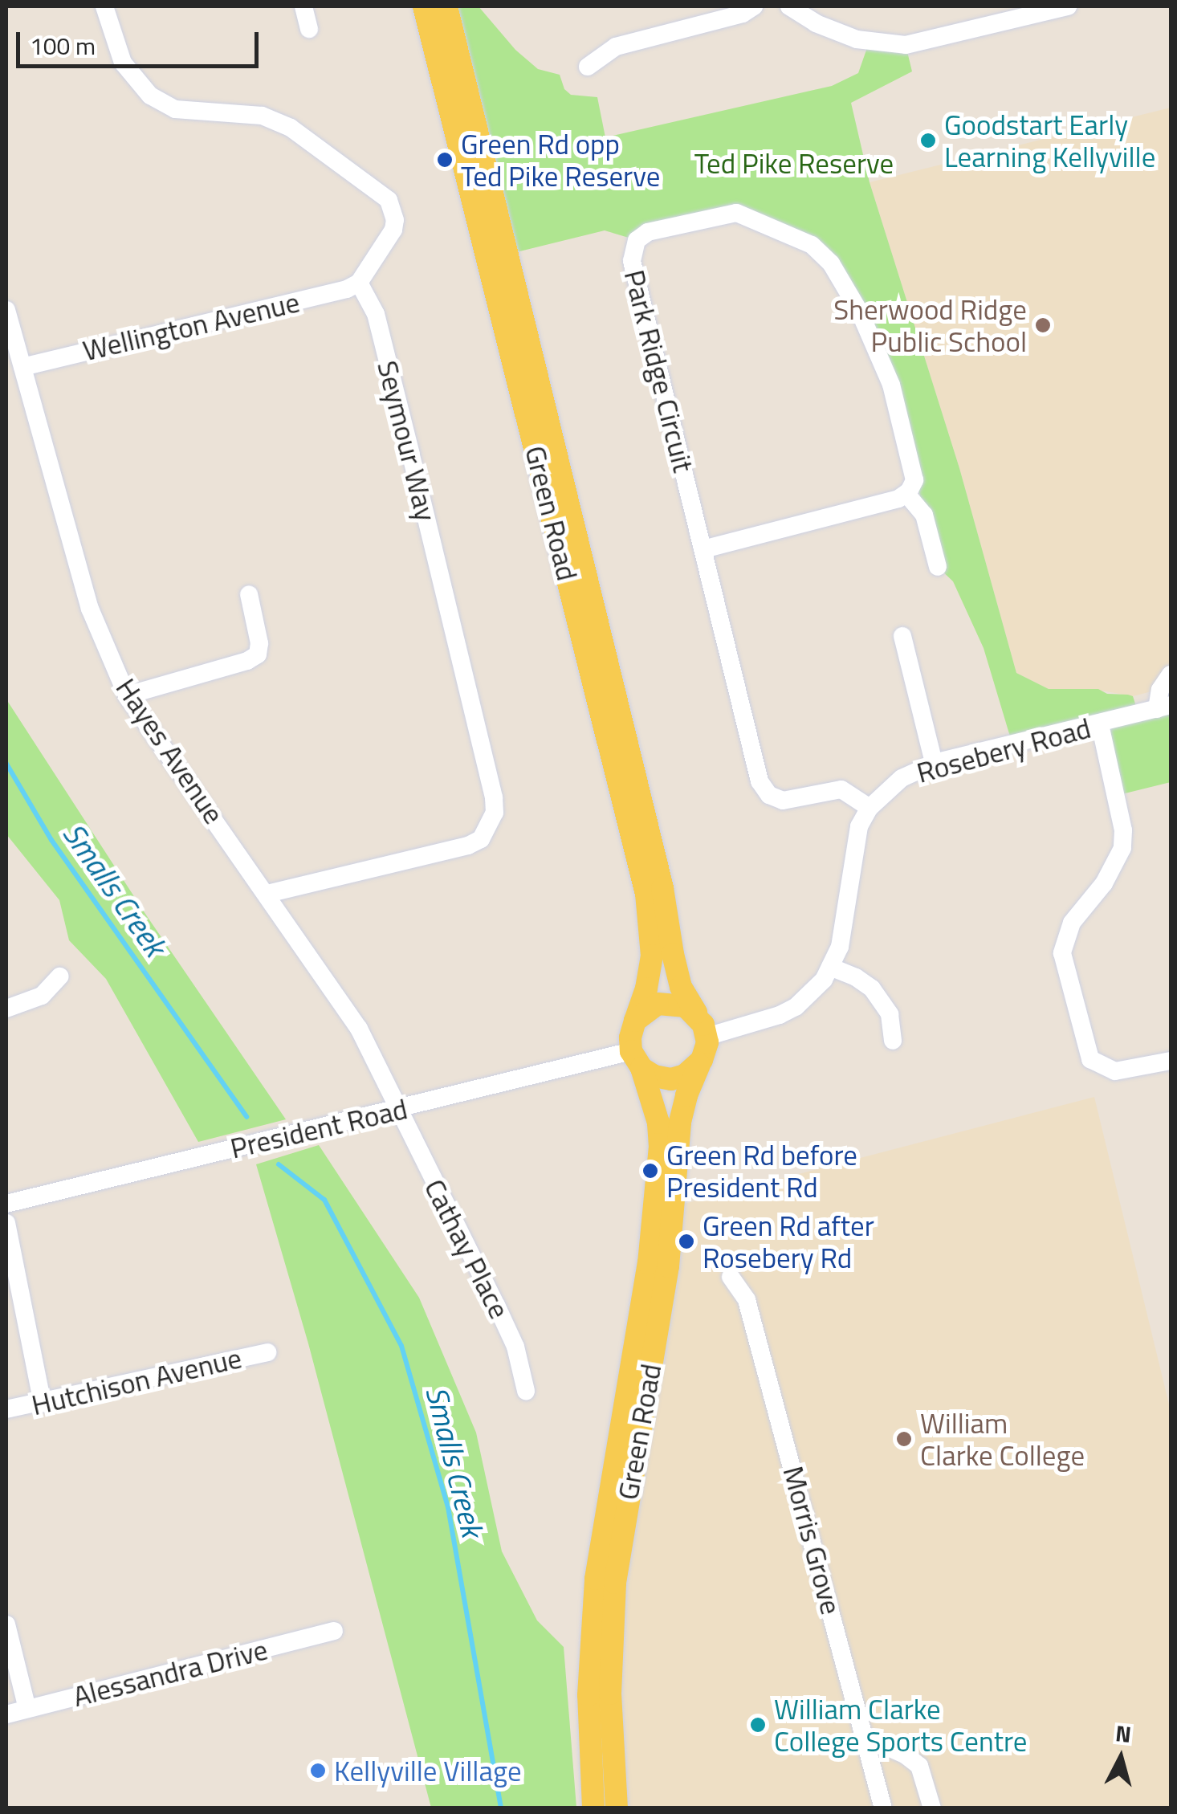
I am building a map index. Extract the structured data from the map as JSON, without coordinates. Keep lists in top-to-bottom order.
{
  "streets": {
    "main road": ["Green Road"],
    "street": [
      "Wellington Avenue",
      "Park Ridge Circuit",
      "Seymour Way",
      "Rosebery Road",
      "Hayes Avenue",
      "President Road",
      "Cathay Place",
      "Hutchison Avenue",
      "Morris Grove",
      "Alessandra Drive"
    ]
  },
  "crossings": [
    ["Wellington Avenue", "Seymour Way"],
    ["Wellington Avenue", "Hayes Avenue"],
    ["Park Ridge Circuit", "Rosebery Road"],
    ["Seymour Way", "Hayes Avenue"],
    ["Green Road", "Rosebery Road"],
    ["Green Road", "President Road"],
    ["Rosebery Road", "President Road"],
    ["Hayes Avenue", "President Road"],
    ["Hayes Avenue", "Cathay Place"],
    ["President Road", "Cathay Place"]
  ],
  "water": ["Smalls Creek"],
  "parks": ["Ted Pike Reserve"],
  "places": [
    "Goodstart Early Learning Kellyville",
    "Green Rd opp Ted Pike Reserve",
    "Sherwood Ridge Public School",
    "Green Rd before President Rd",
    "Green Rd after Rosebery Rd",
    "William Clarke College",
    "William Clarke College Sports Centre",
    "Kellyville Village"
  ],
  "scale_bar": "100 m",
  "north": "top"
}
